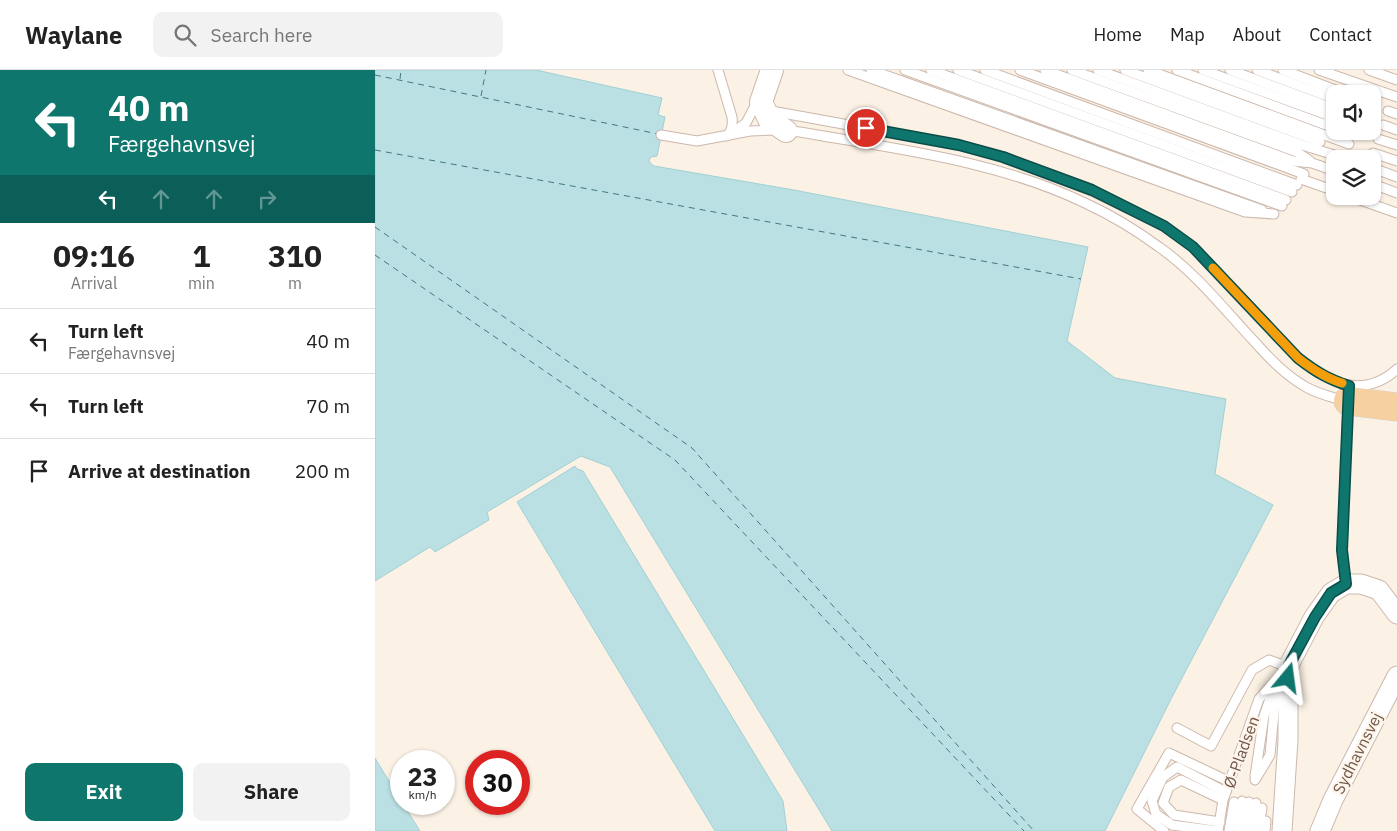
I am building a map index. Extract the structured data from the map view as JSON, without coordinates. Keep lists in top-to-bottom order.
{
  "streets": {
    "street": ["Sydhavnsvej"],
    "lane": ["Ø-Pladsen"]
  },
  "page": {
    "header": "Waylane",
    "search": "Search here",
    "nav": [
      "Home",
      "Map",
      "About",
      "Contact"
    ],
    "turn": ["40 m", "Færgehavnsvej"],
    "eta": [
      "09:16",
      "Arrival",
      "1",
      "min",
      "310",
      "m"
    ],
    "list": [
      {
        "name": "Turn left",
        "note": "Færgehavnsvej",
        "value": "40 m"
      },
      {
        "name": "Turn left",
        "value": "70 m"
      },
      {
        "name": "Arrive at destination",
        "value": "200 m"
      }
    ],
    "speed": "23 km/h",
    "limit": "30",
    "buttons": ["Exit", "Share"]
  }
}
